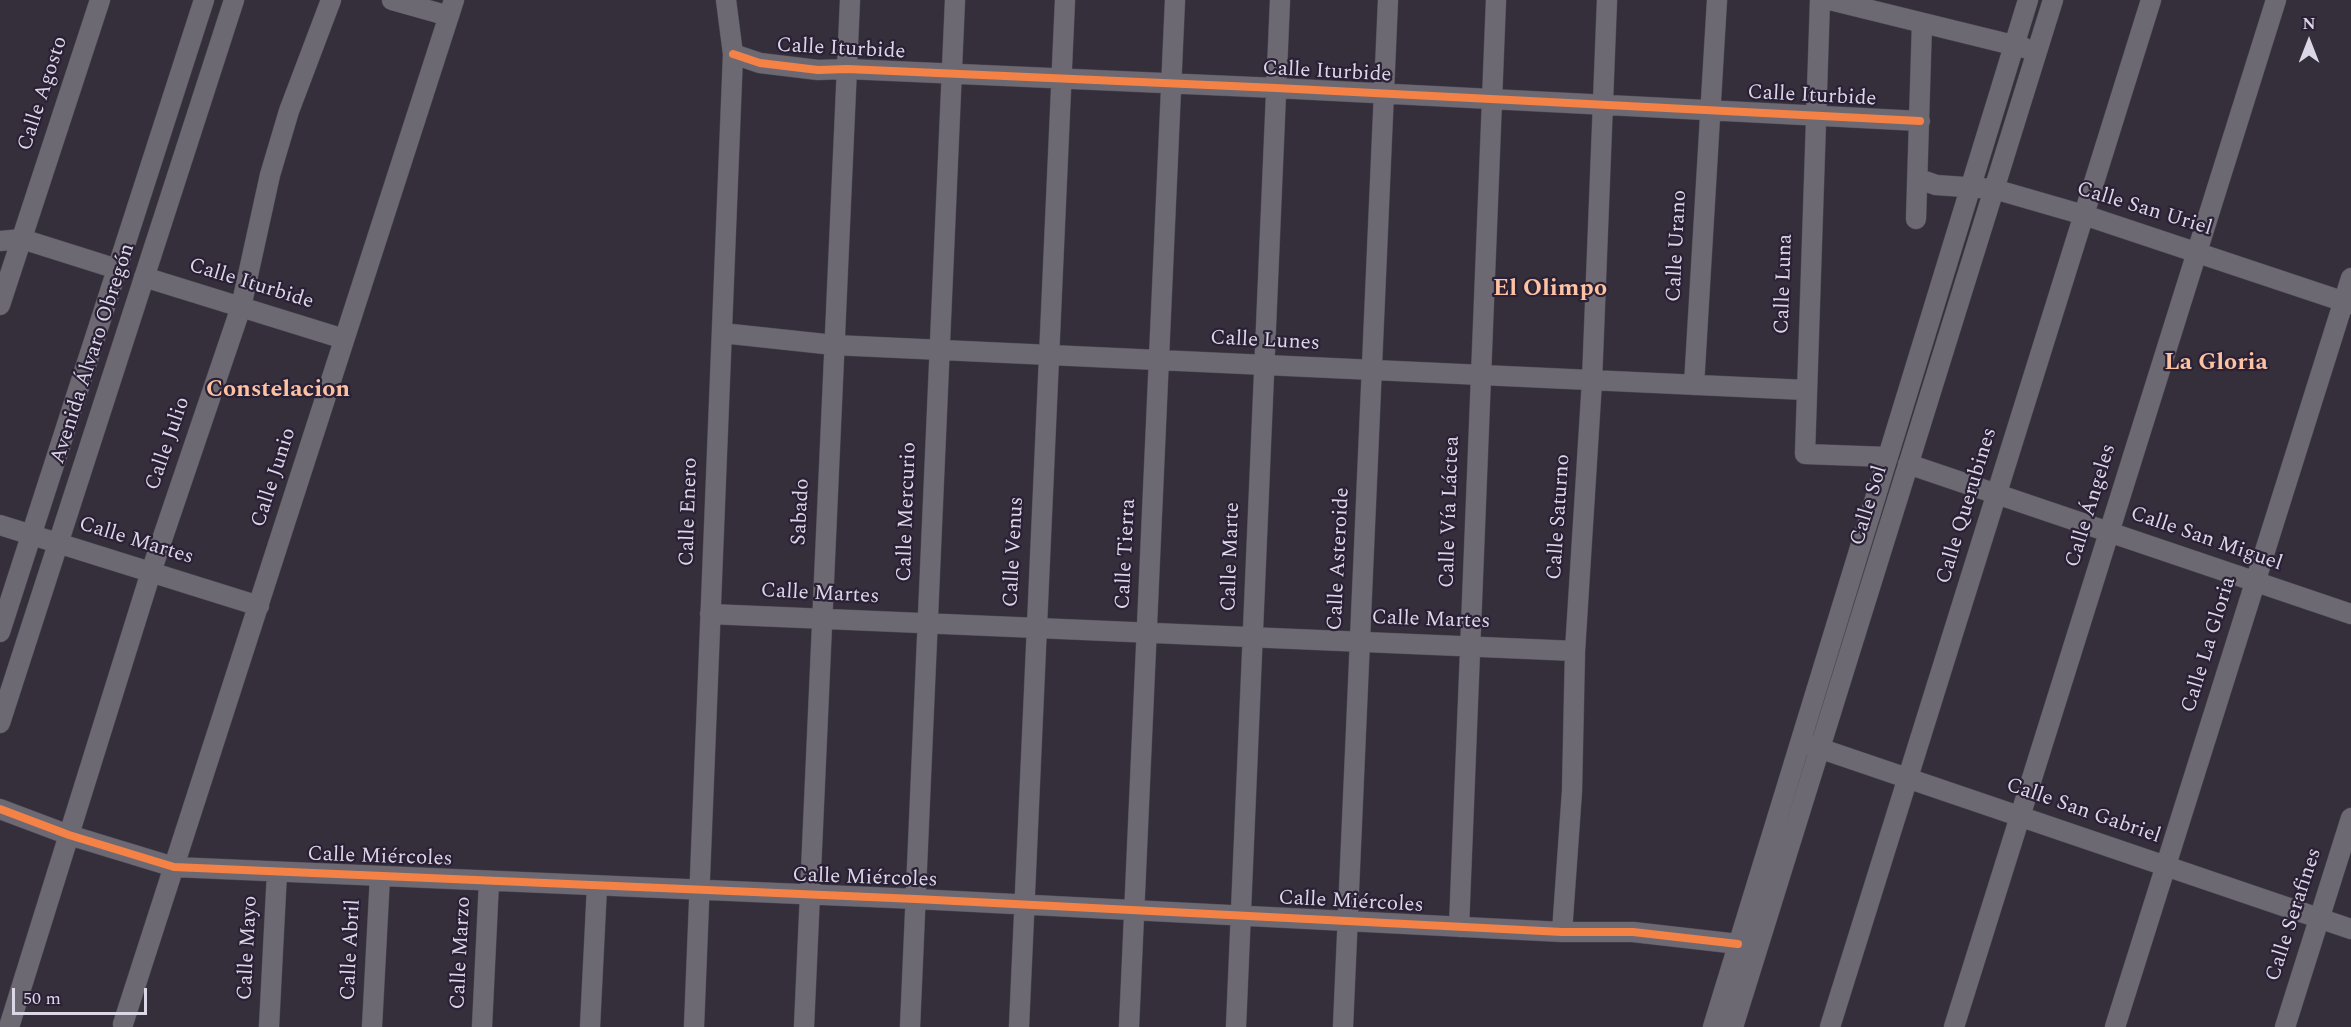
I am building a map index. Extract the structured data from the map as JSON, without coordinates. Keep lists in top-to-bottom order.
{
  "streets": {
    "street": [
      "Calle Iturbide",
      "Calle Agosto",
      "Calle San Uriel",
      "Calle Urano",
      "Calle Luna",
      "Calle Lunes",
      "Avenida Álvaro Obregón",
      "Calle Julio",
      "Calle Junio",
      "Calle Sol",
      "Calle Querubines",
      "Calle Ángeles",
      "Calle Enero",
      "Sabado",
      "Calle Mercurio",
      "Calle Vía Láctea",
      "Calle Saturno",
      "Calle San Miguel",
      "Calle Martes",
      "Calle Venus",
      "Calle Tierra",
      "Calle Marte",
      "Calle Asteroide",
      "Calle La Gloria",
      "Calle San Gabriel",
      "Calle Miércoles",
      "Calle Serafines",
      "Calle Mayo",
      "Calle Abril",
      "Calle Marzo"
    ]
  },
  "crossings": [
    ["Calle Iturbide", "Calle Urano"],
    ["Calle Iturbide", "Calle Luna"],
    ["Calle Iturbide", "Avenida Álvaro Obregón"],
    ["Calle Iturbide", "Calle Julio"],
    ["Calle Iturbide", "Calle Junio"],
    ["Calle Iturbide", "Calle Enero"],
    ["Calle Iturbide", "Sabado"],
    ["Calle Iturbide", "Calle Mercurio"],
    ["Calle Iturbide", "Calle Vía Láctea"],
    ["Calle Iturbide", "Calle Saturno"],
    ["Calle Iturbide", "Calle Venus"],
    ["Calle Iturbide", "Calle Tierra"],
    ["Calle Iturbide", "Calle Marte"],
    ["Calle Iturbide", "Calle Asteroide"],
    ["Calle San Uriel", "Calle Sol"],
    ["Calle San Uriel", "Calle Querubines"],
    ["Calle San Uriel", "Calle Ángeles"],
    ["Calle San Uriel", "Calle La Gloria"],
    ["Calle Urano", "Calle Lunes"],
    ["Calle Luna", "Calle Lunes"],
    ["Calle Luna", "Calle Sol"],
    ["Calle Lunes", "Calle Enero"],
    ["Calle Lunes", "Sabado"],
    ["Calle Lunes", "Calle Mercurio"],
    ["Calle Lunes", "Calle Vía Láctea"],
    ["Calle Lunes", "Calle Saturno"],
    ["Calle Lunes", "Calle Venus"],
    ["Calle Lunes", "Calle Tierra"],
    ["Calle Lunes", "Calle Marte"],
    ["Calle Lunes", "Calle Asteroide"],
    ["Avenida Álvaro Obregón", "Calle Martes"],
    ["Calle Julio", "Calle Martes"],
    ["Calle Julio", "Calle Miércoles"],
    ["Calle Junio", "Calle Martes"],
    ["Calle Junio", "Calle Miércoles"],
    ["Calle Sol", "Calle San Miguel"],
    ["Calle Sol", "Calle San Gabriel"],
    ["Calle Sol", "Calle Miércoles"],
    ["Calle Querubines", "Calle San Miguel"],
    ["Calle Querubines", "Calle San Gabriel"],
    ["Calle Ángeles", "Calle San Miguel"],
    ["Calle Ángeles", "Calle San Gabriel"],
    ["Calle Enero", "Calle Martes"],
    ["Calle Enero", "Calle Miércoles"],
    ["Sabado", "Calle Martes"],
    ["Sabado", "Calle Miércoles"],
    ["Calle Mercurio", "Calle Martes"],
    ["Calle Mercurio", "Calle Miércoles"],
    ["Calle Vía Láctea", "Calle Martes"],
    ["Calle Vía Láctea", "Calle Miércoles"],
    ["Calle Saturno", "Calle Martes"],
    ["Calle Saturno", "Calle Miércoles"],
    ["Calle San Miguel", "Calle La Gloria"],
    ["Calle Martes", "Calle Venus"],
    ["Calle Martes", "Calle Tierra"],
    ["Calle Martes", "Calle Marte"],
    ["Calle Martes", "Calle Asteroide"],
    ["Calle Venus", "Calle Miércoles"],
    ["Calle Tierra", "Calle Miércoles"],
    ["Calle Marte", "Calle Miércoles"],
    ["Calle Asteroide", "Calle Miércoles"],
    ["Calle La Gloria", "Calle San Gabriel"],
    ["Calle San Gabriel", "Calle Serafines"],
    ["Calle Miércoles", "Calle Mayo"],
    ["Calle Miércoles", "Calle Abril"],
    ["Calle Miércoles", "Calle Marzo"]
  ],
  "districts": ["El Olimpo", "La Gloria", "Constelacion"],
  "scale_bar": "50 m",
  "north": "top"
}
